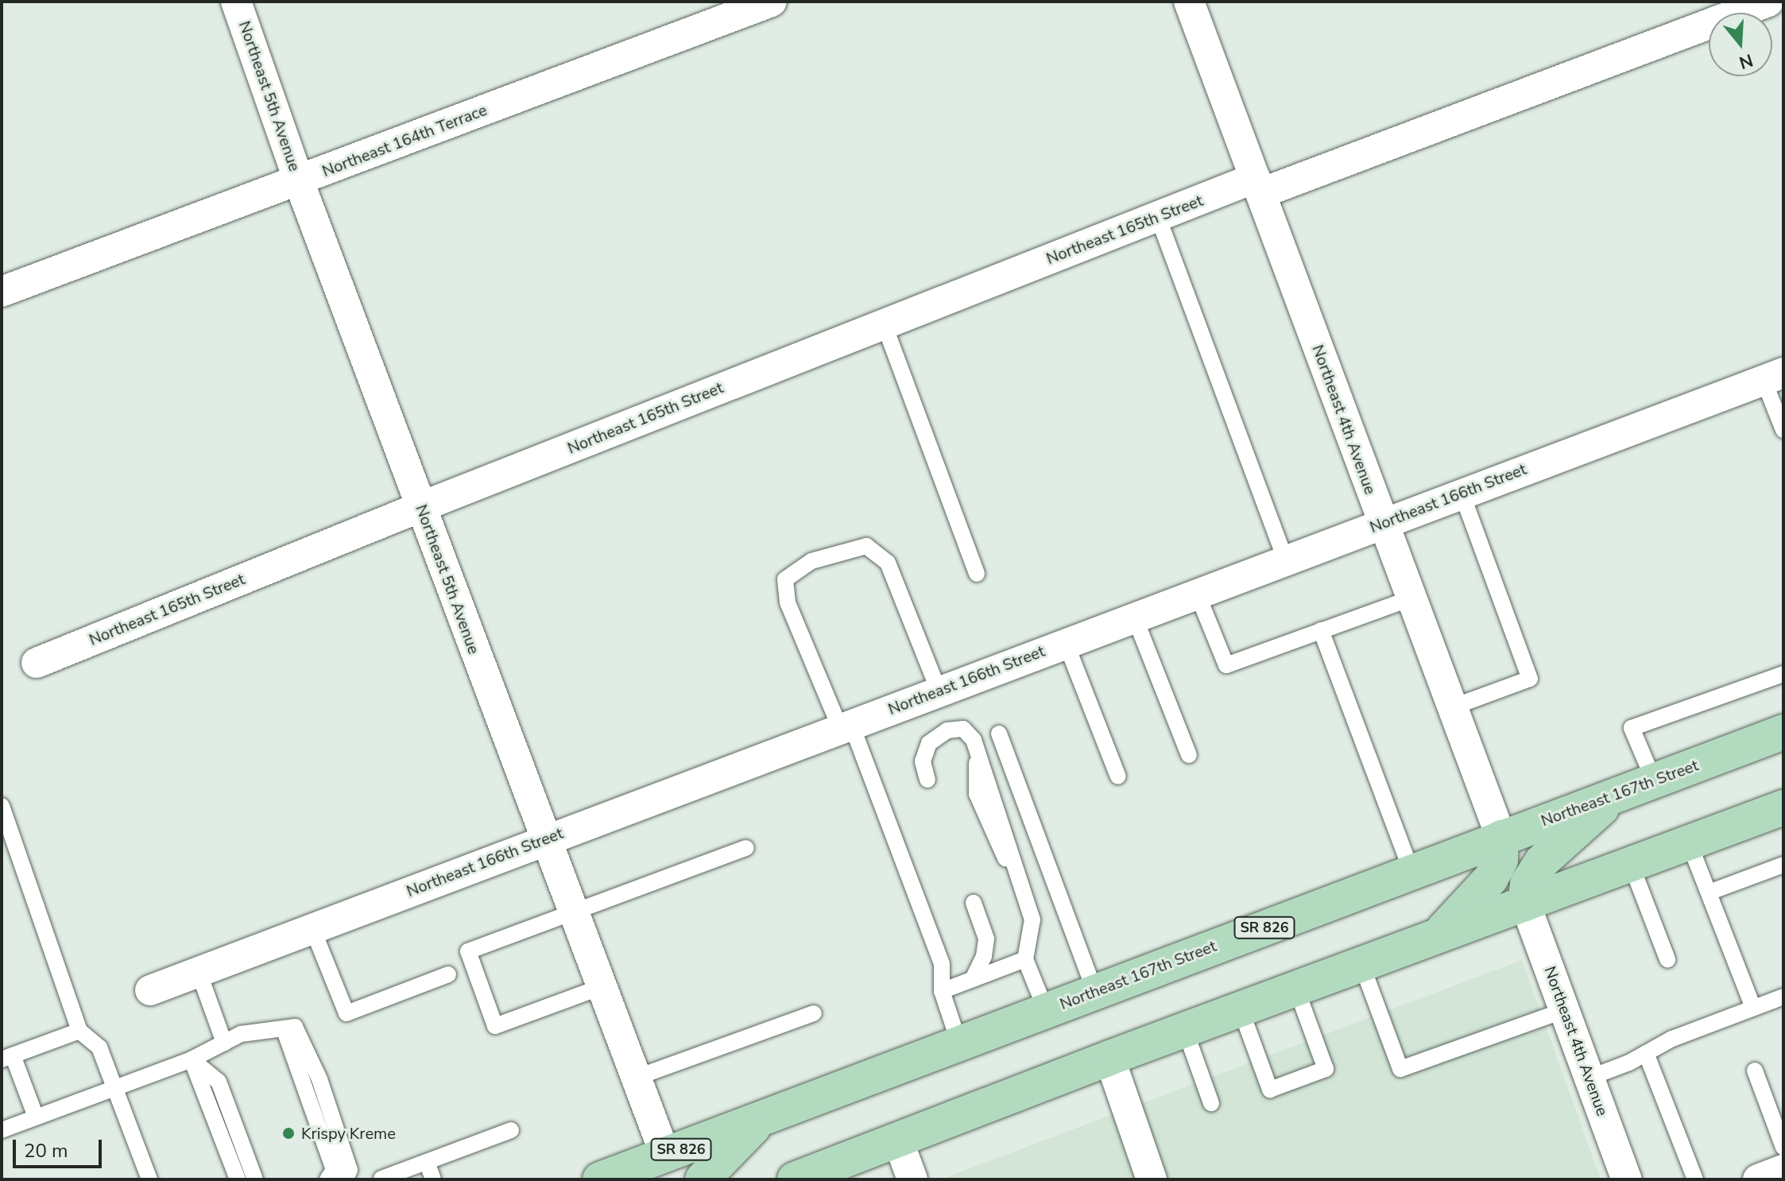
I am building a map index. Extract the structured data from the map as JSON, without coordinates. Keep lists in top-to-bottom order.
{
  "streets": {
    "main road": ["Northeast 167th Street", "SR 826"],
    "street": [
      "Northeast 5th Avenue",
      "Northeast 164th Terrace",
      "Northeast 165th Street",
      "Northeast 4th Avenue",
      "Northeast 166th Street"
    ]
  },
  "crossings": [
    ["Northeast 5th Avenue", "Northeast 164th Terrace"],
    ["Northeast 5th Avenue", "Northeast 165th Street"],
    ["Northeast 5th Avenue", "Northeast 166th Street"],
    ["Northeast 5th Avenue", "Northeast 167th Street"],
    ["Northeast 165th Street", "Northeast 4th Avenue"],
    ["Northeast 4th Avenue", "Northeast 166th Street"],
    ["Northeast 4th Avenue", "Northeast 167th Street"]
  ],
  "places": ["Krispy Kreme"],
  "scale_bar": "20 m",
  "north": "bottom"
}
